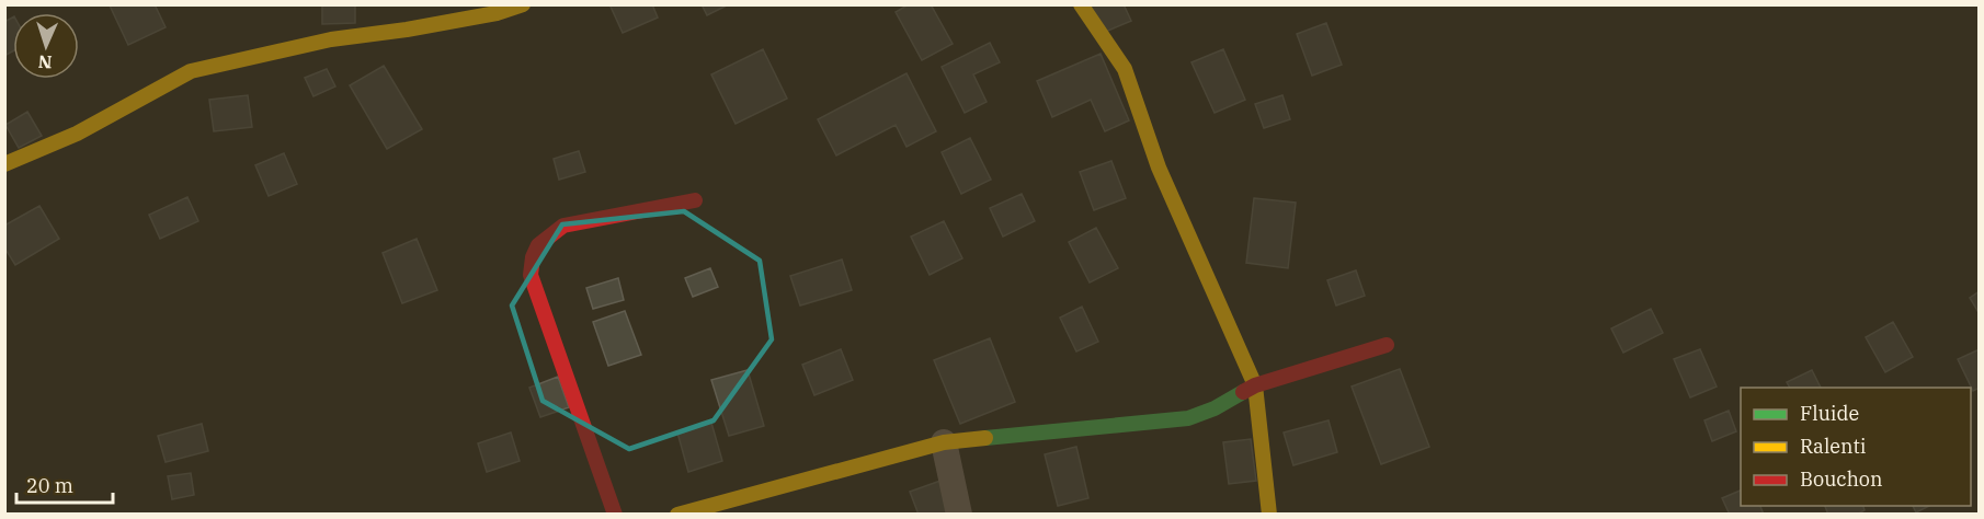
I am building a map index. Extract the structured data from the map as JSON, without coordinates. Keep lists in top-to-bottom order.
{
  "legend": ["Fluide", "Ralenti", "Bouchon"],
  "scale_bar": "20 m",
  "north": "bottom"
}
